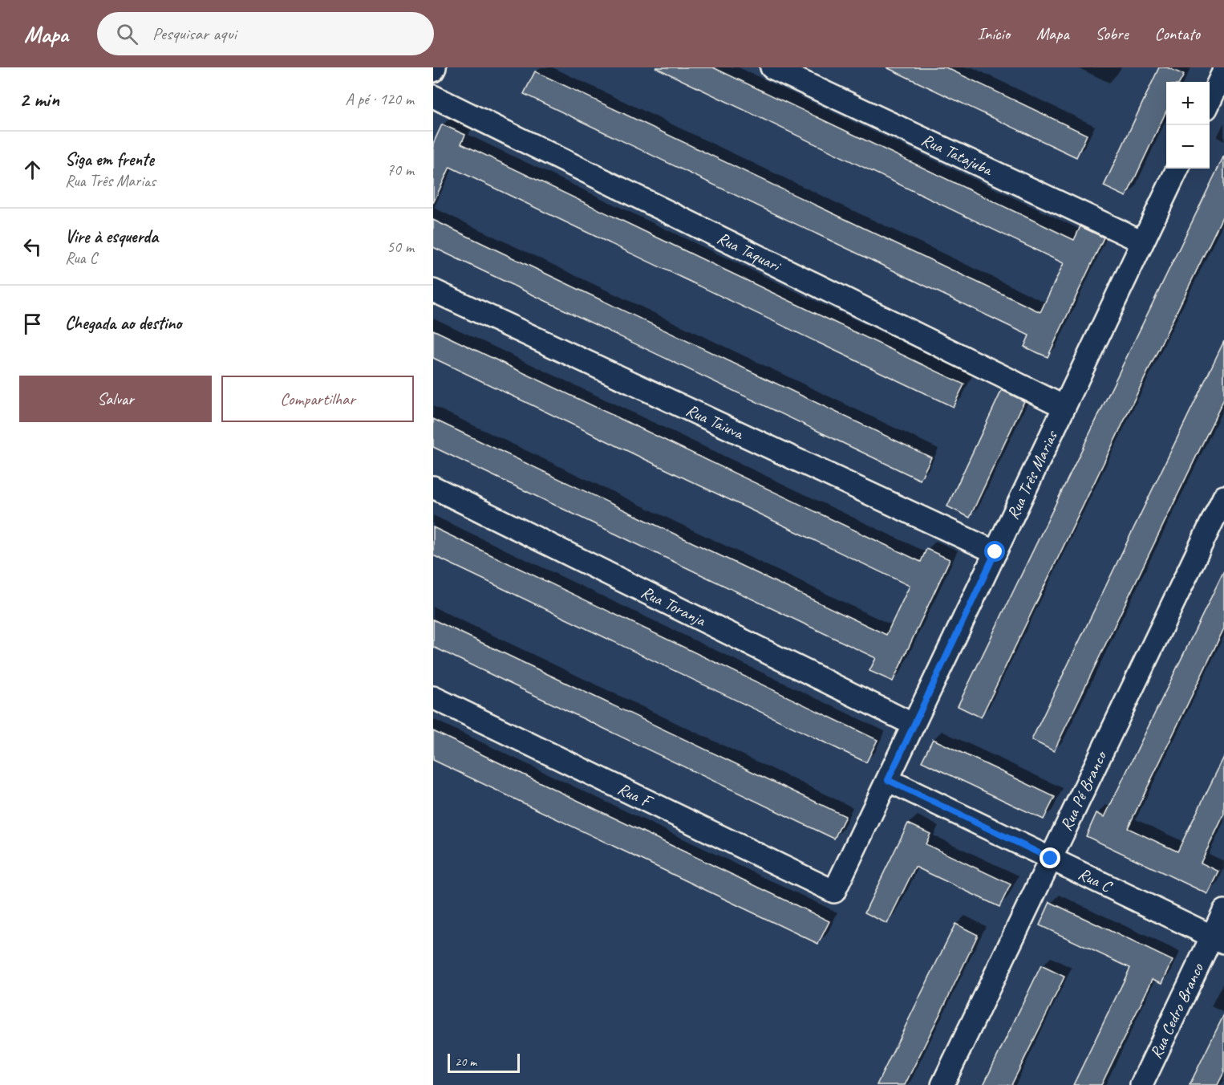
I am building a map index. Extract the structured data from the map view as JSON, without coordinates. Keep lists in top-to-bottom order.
{
  "streets": {
    "street": [
      "Rua Tatajuba",
      "Rua Taquari",
      "Rua Taiuva",
      "Rua Três Marias",
      "Rua Toranja",
      "Rua Pé Branco",
      "Rua F",
      "Rua C",
      "Rua Cedro Branco"
    ]
  },
  "crossings": [
    ["Rua Tatajuba", "Rua Três Marias"],
    ["Rua Taquari", "Rua Três Marias"],
    ["Rua Taiuva", "Rua Três Marias"],
    ["Rua Três Marias", "Rua Toranja"],
    ["Rua Três Marias", "Rua F"],
    ["Rua Três Marias", "Rua C"],
    ["Rua Pé Branco", "Rua C"],
    ["Rua C", "Rua Cedro Branco"]
  ],
  "scale_bar": "20 m",
  "page": {
    "header": "Mapa",
    "search": "Pesquisar aqui",
    "nav": [
      "Início",
      "Mapa",
      "Sobre",
      "Contato"
    ],
    "heading": ["2 min", "A pé · 120 m"],
    "map_buttons": ["+", "−"],
    "list": [
      ["Siga em frente", "Rua Três Marias", "70 m"],
      ["Vire à esquerda", "Rua C", "50 m"],
      "Chegada ao destino"
    ],
    "buttons": ["Salvar", "Compartilhar"],
    "scale": "20 m"
  }
}
